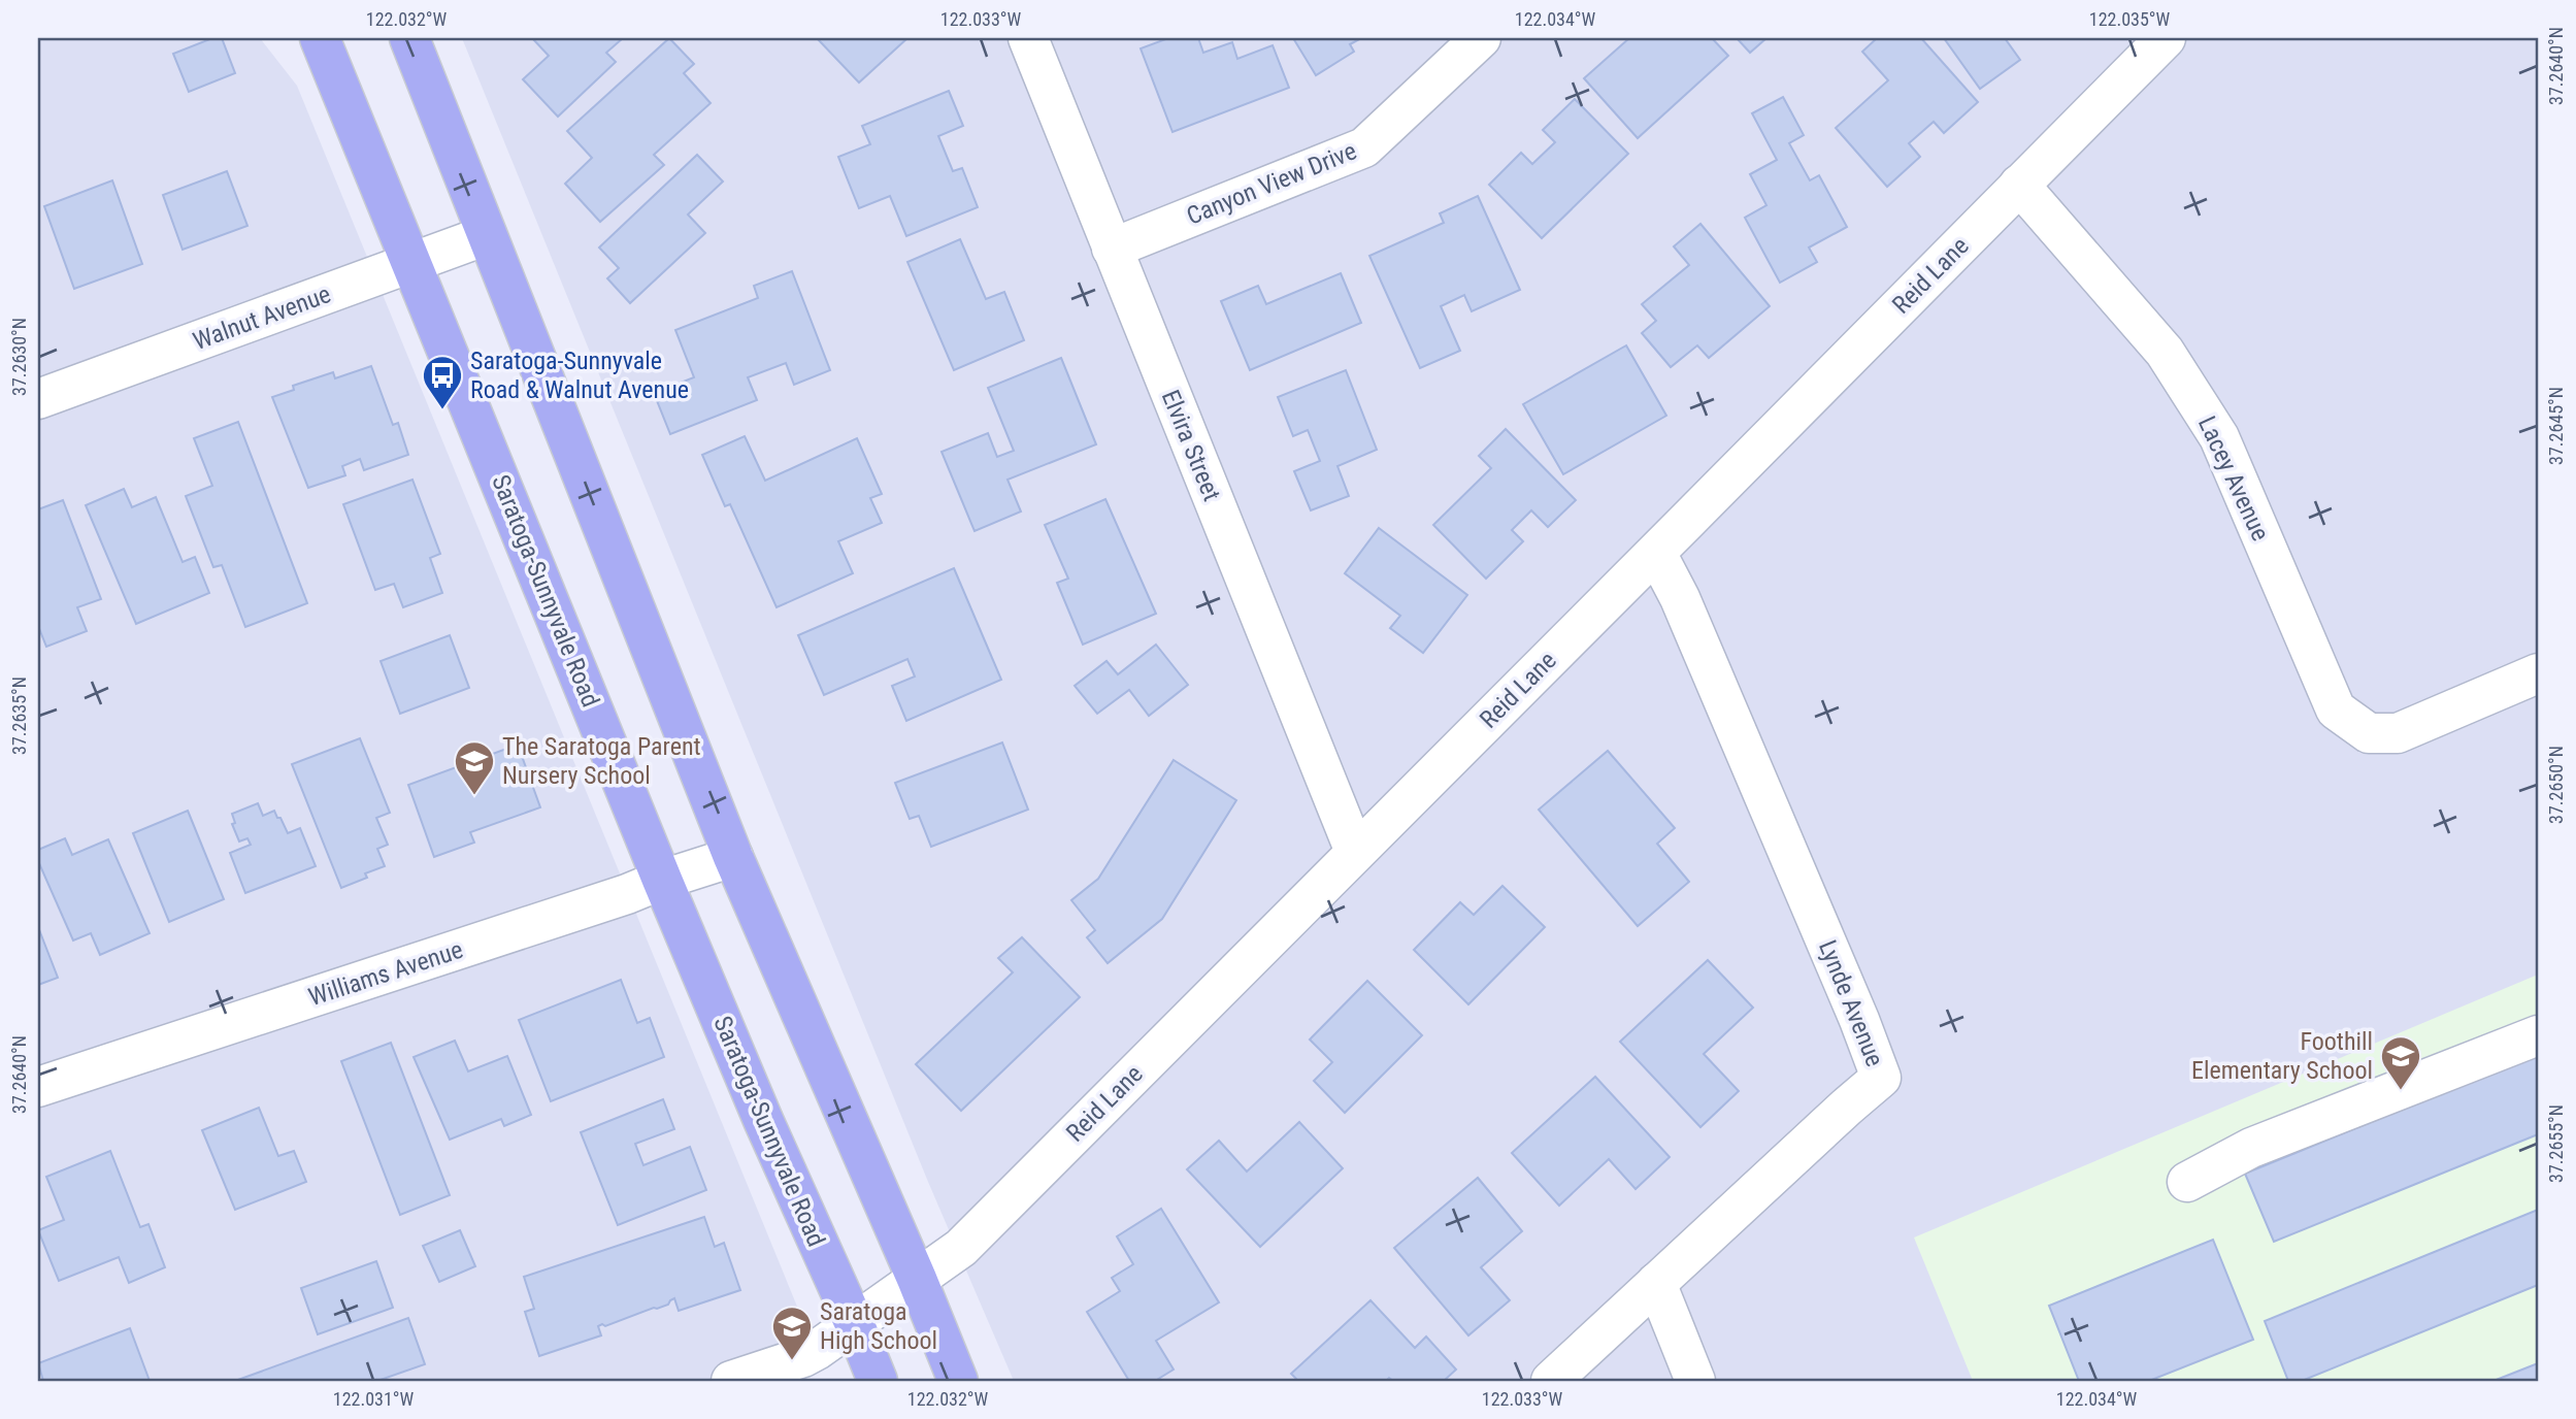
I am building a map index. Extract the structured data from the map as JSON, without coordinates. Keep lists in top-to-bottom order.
{
  "streets": {
    "main road": ["Saratoga-Sunnyvale Road"],
    "street": [
      "Canyon View Drive",
      "Reid Lane",
      "Walnut Avenue",
      "Elvira Street",
      "Lacey Avenue",
      "Williams Avenue",
      "Lynde Avenue"
    ]
  },
  "crossings": [
    ["Canyon View Drive", "Elvira Street"],
    ["Reid Lane", "Elvira Street"],
    ["Reid Lane", "Lacey Avenue"],
    ["Reid Lane", "Saratoga-Sunnyvale Road"],
    ["Reid Lane", "Lynde Avenue"],
    ["Walnut Avenue", "Saratoga-Sunnyvale Road"],
    ["Saratoga-Sunnyvale Road", "Williams Avenue"]
  ],
  "places": {
    "bus stop": ["Saratoga-Sunnyvale Road & Walnut Avenue"],
    "school or university": ["The Saratoga Parent Nursery School", "Foothill Elementary School", "Saratoga High School"]
  },
  "coordinates": [
    "122.032°W",
    "122.033°W",
    "122.034°W",
    "122.035°W",
    "37.2640°N",
    "37.2630°N",
    "37.2645°N",
    "37.2635°N",
    "37.2650°N",
    "37.2655°N",
    "122.031°W"
  ]
}
